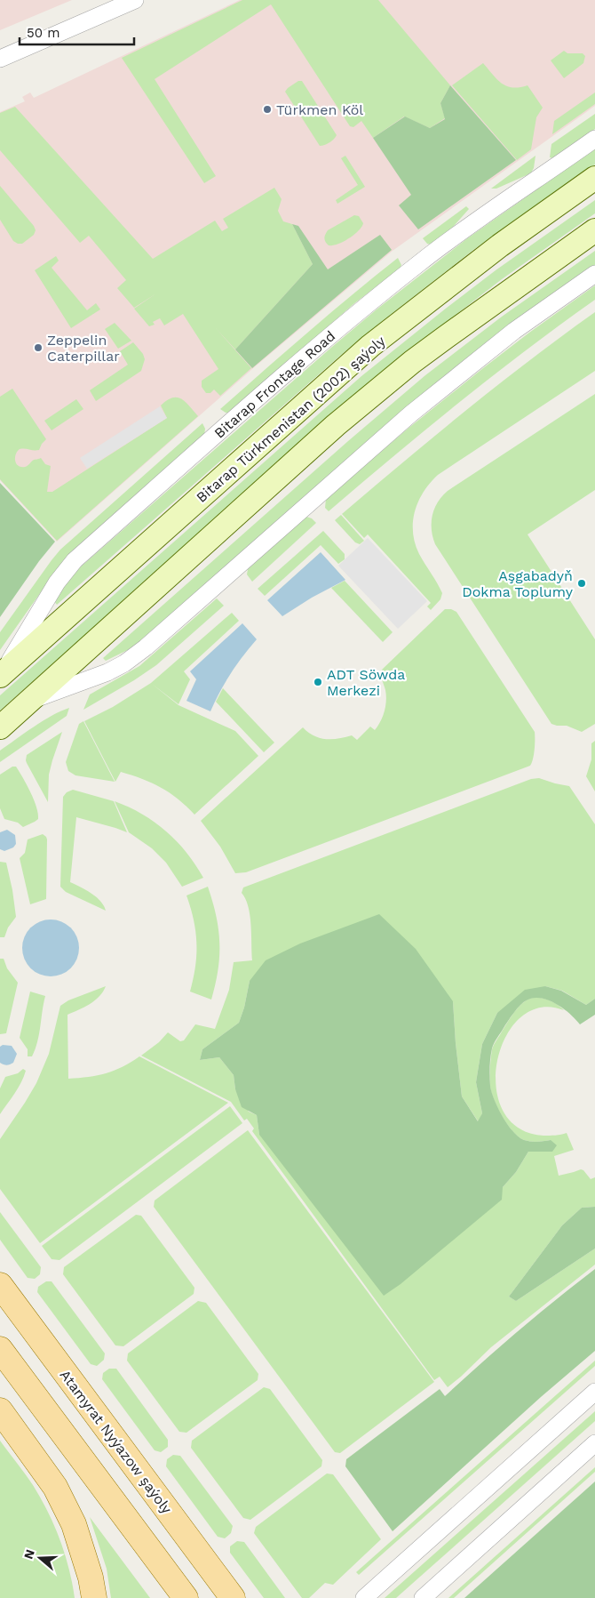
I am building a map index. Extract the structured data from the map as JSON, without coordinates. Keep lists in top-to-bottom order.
{
  "streets": {
    "main road": ["Bitarap Türkmenistan (2002) şaýoly", "Atamyrat Nyýazow şaýoly"],
    "street": ["Bitarap Frontage Road"]
  },
  "crossings": [
    ["Bitarap Frontage Road", "Bitarap Türkmenistan (2002) şaýoly"]
  ],
  "places": [
    "Türkmen Köl",
    "Zeppelin Caterpillar",
    "Aşgabadyň Dokma Toplumy",
    "ADT Söwda Merkezi"
  ],
  "scale_bar": "50 m",
  "north": "left"
}
